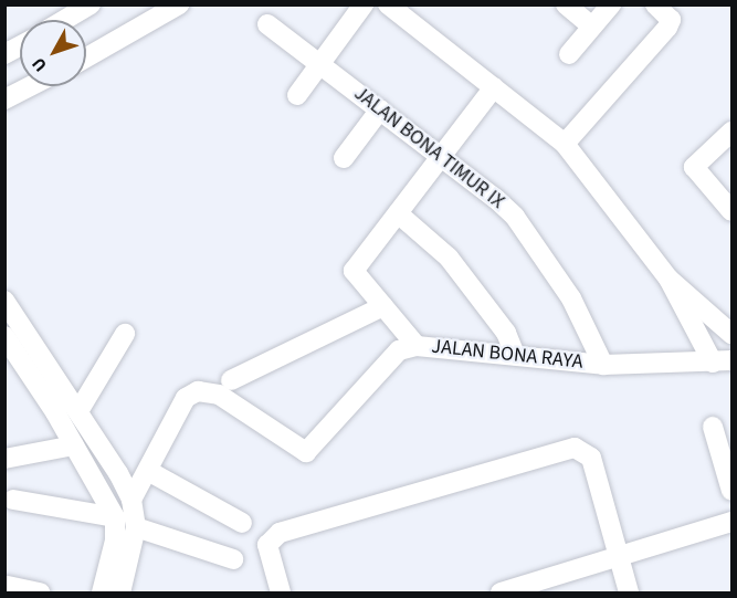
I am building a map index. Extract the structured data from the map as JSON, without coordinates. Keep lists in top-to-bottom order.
{
  "streets": {
    "street": ["JALAN BONA TIMUR IX", "JALAN BONA RAYA"]
  },
  "crossings": [
    ["JALAN BONA TIMUR IX", "JALAN BONA RAYA"]
  ],
  "north": "bottom left"
}
